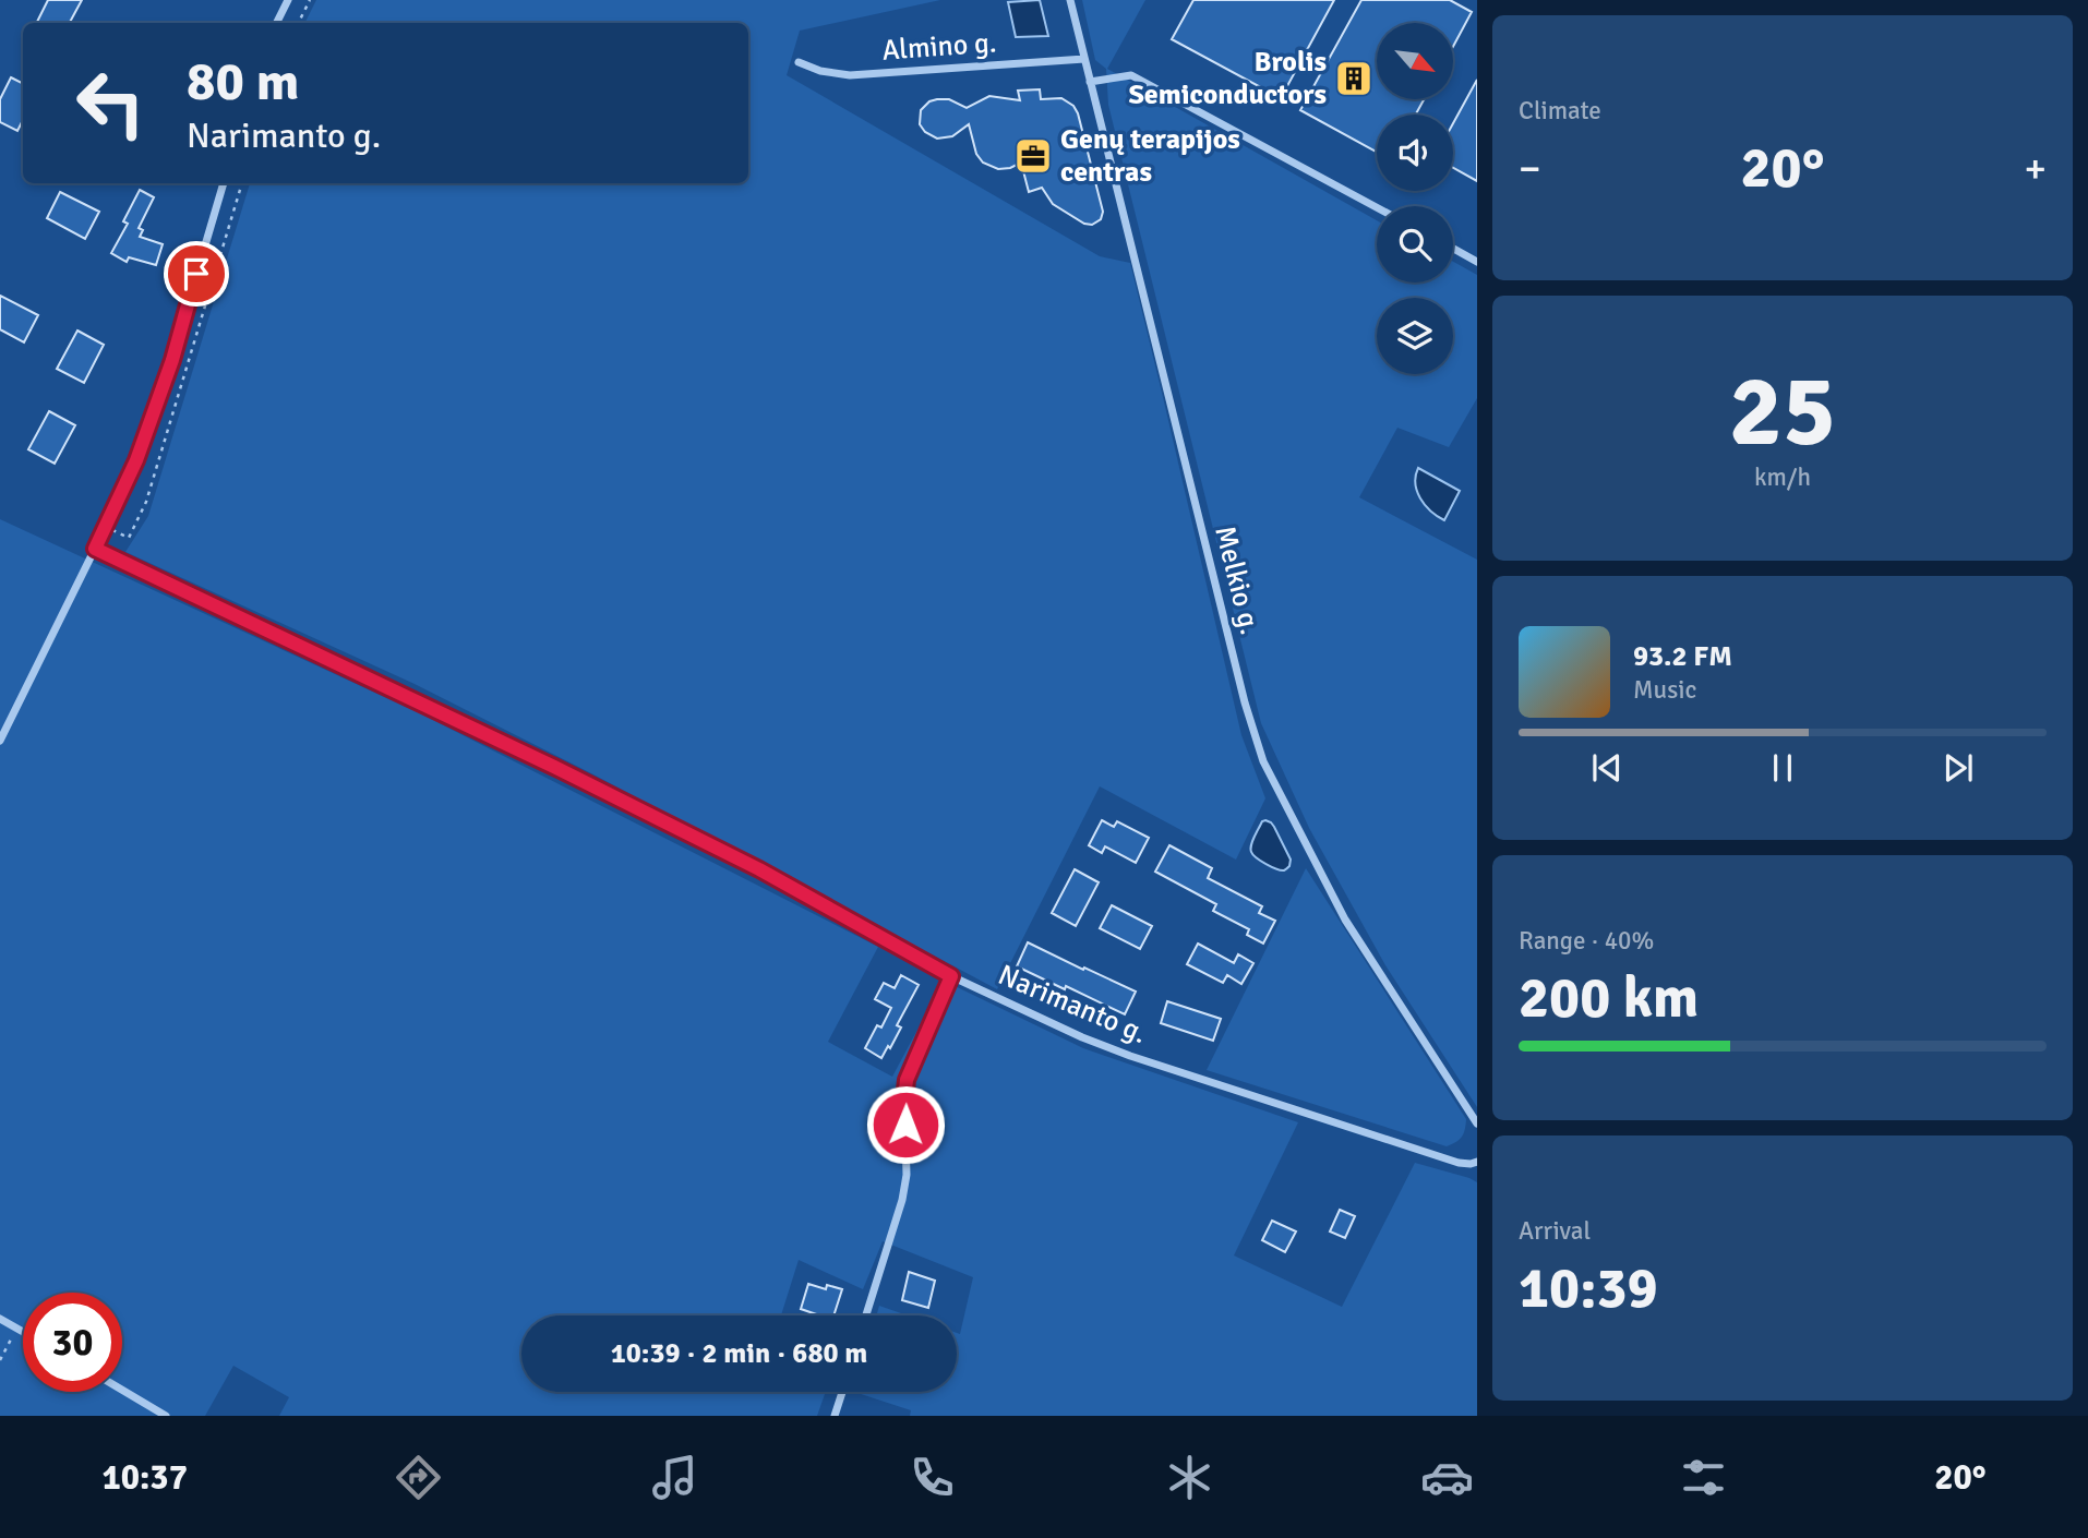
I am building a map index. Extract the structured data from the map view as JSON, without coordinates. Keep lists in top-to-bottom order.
{
  "streets": {
    "street": ["Almino g.", "Melkio g.", "Narimanto g."]
  },
  "crossings": [
    ["Almino g.", "Melkio g."]
  ],
  "places": {
    "building": ["Brolis Semiconductors"],
    "office": ["Genų terapijos centras"]
  },
  "north": "bottom right",
  "page": {
    "tile": [
      "Climate",
      ["25", "km/h"],
      ["Range · 40%", "200 km"],
      ["Arrival", "10:39"]
    ],
    "turn": ["80 m", "Narimanto g."],
    "heat": ["−", "20°", "+"],
    "song": ["93.2 FM", "Music"],
    "limit": "30",
    "trip": "10:39 · 2 min · 680 m",
    "tabs": ["10:37", "20°"]
  }
}
